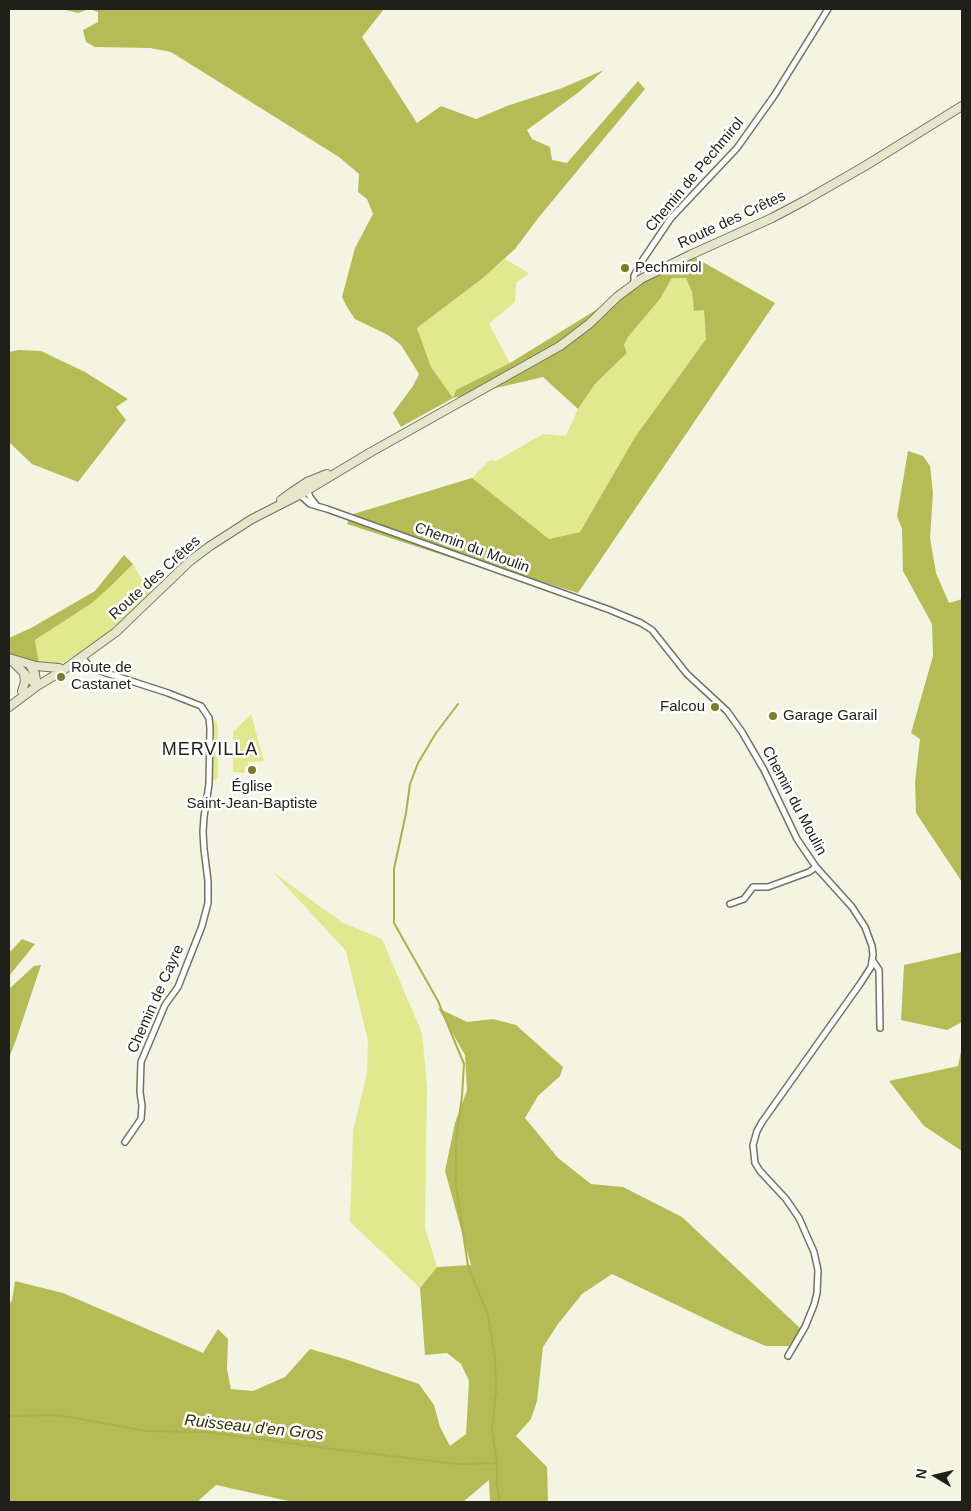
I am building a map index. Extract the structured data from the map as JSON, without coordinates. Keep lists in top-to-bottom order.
{
  "streets": {
    "street": [
      "Chemin de Pechmirol",
      "Route des Crêtes",
      "Chemin du Moulin",
      "Chemin de Cayre"
    ]
  },
  "crossings": [
    ["Chemin de Pechmirol", "Route des Crêtes"],
    ["Route des Crêtes", "Chemin du Moulin"],
    ["Route des Crêtes", "Chemin de Cayre"]
  ],
  "districts": ["MERVILLA"],
  "water": ["Ruisseau d'en Gros"],
  "places": [
    "Pechmirol",
    "Route de Castanet",
    "Falcou",
    "Garage Garail",
    "Église Saint-Jean-Baptiste"
  ],
  "north": "left"
}
